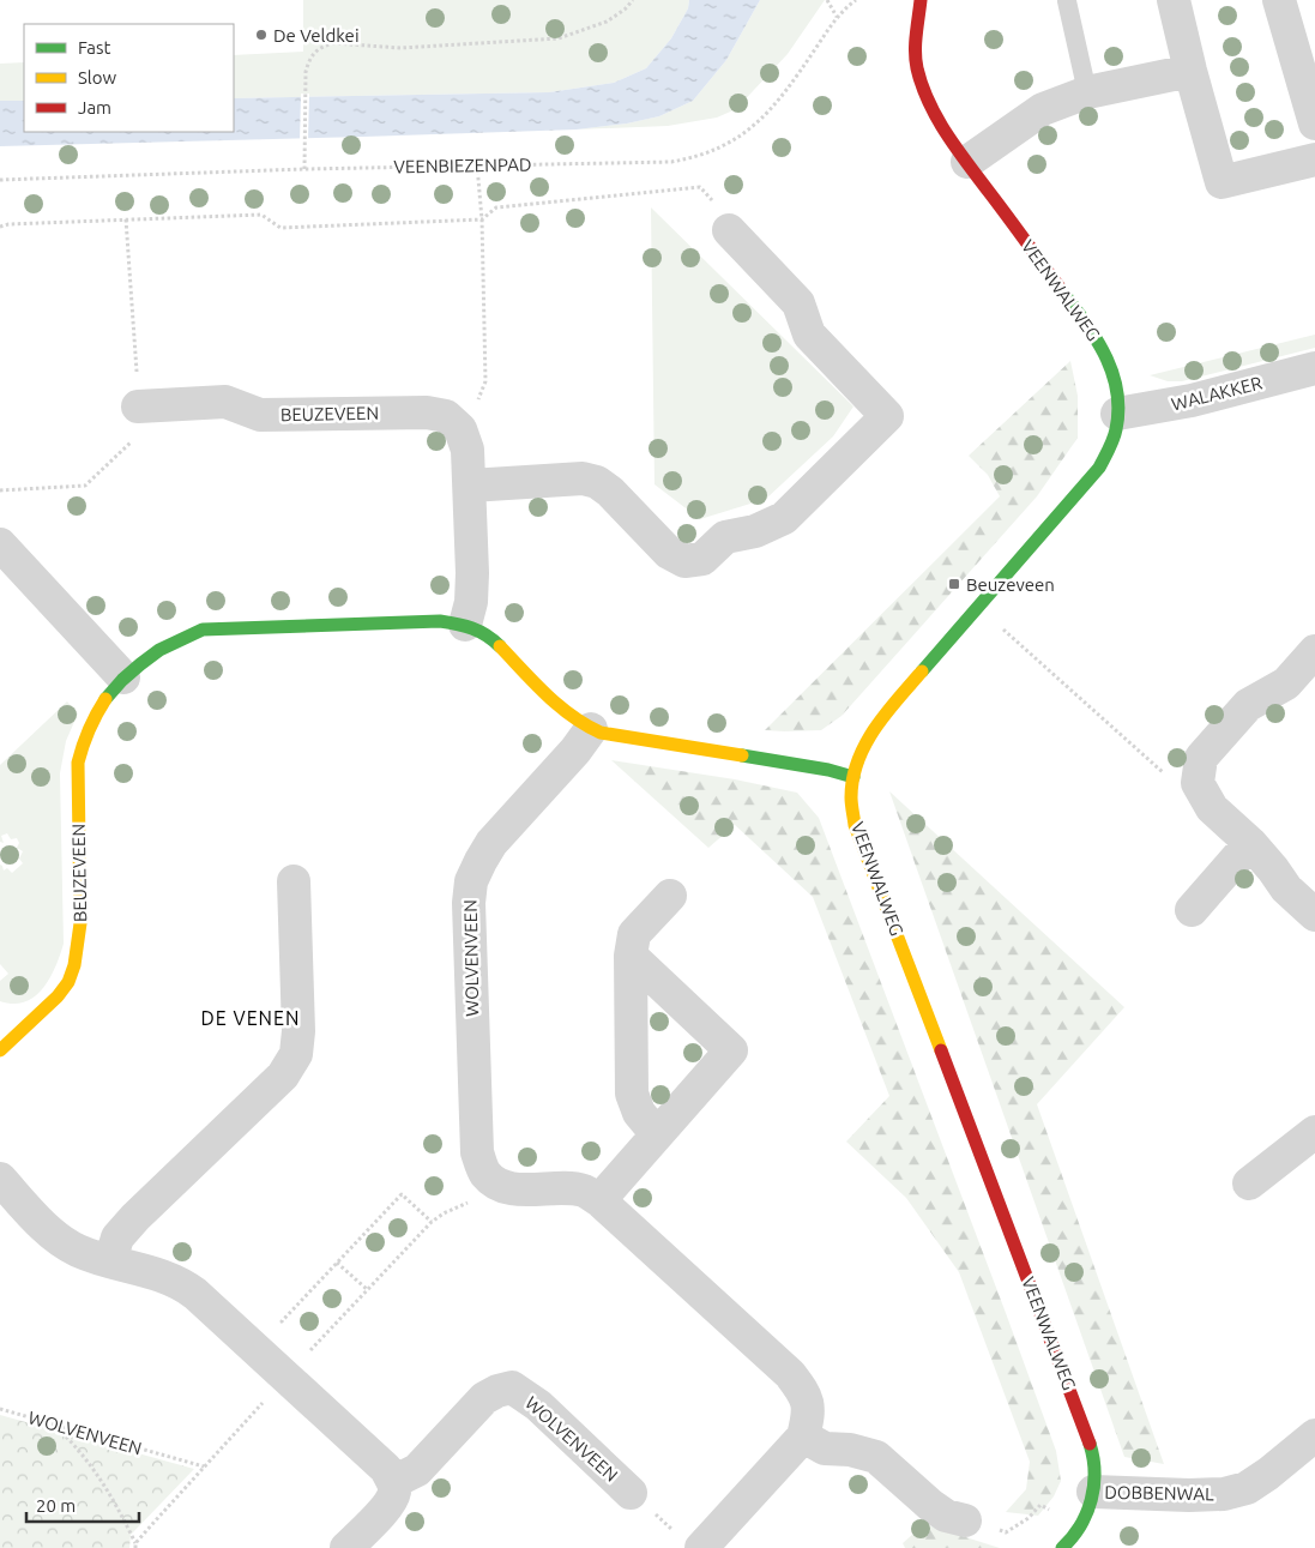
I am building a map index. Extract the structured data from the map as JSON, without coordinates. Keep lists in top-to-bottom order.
{
  "streets": {
    "street": [
      "VEENWALWEG",
      "WALAKKER",
      "BEUZEVEEN",
      "WOLVENVEEN",
      "DOBBENWAL"
    ],
    "path": ["VEENBIEZENPAD"]
  },
  "crossings": [
    ["VEENWALWEG", "WALAKKER"],
    ["VEENWALWEG", "BEUZEVEEN"],
    ["VEENWALWEG", "DOBBENWAL"],
    ["BEUZEVEEN", "WOLVENVEEN"]
  ],
  "districts": ["DE VENEN"],
  "places": {
    "other": ["De Veldkei"],
    "transit": ["Beuzeveen"]
  },
  "legend": ["Fast", "Slow", "Jam"],
  "scale_bar": "20 m"
}
